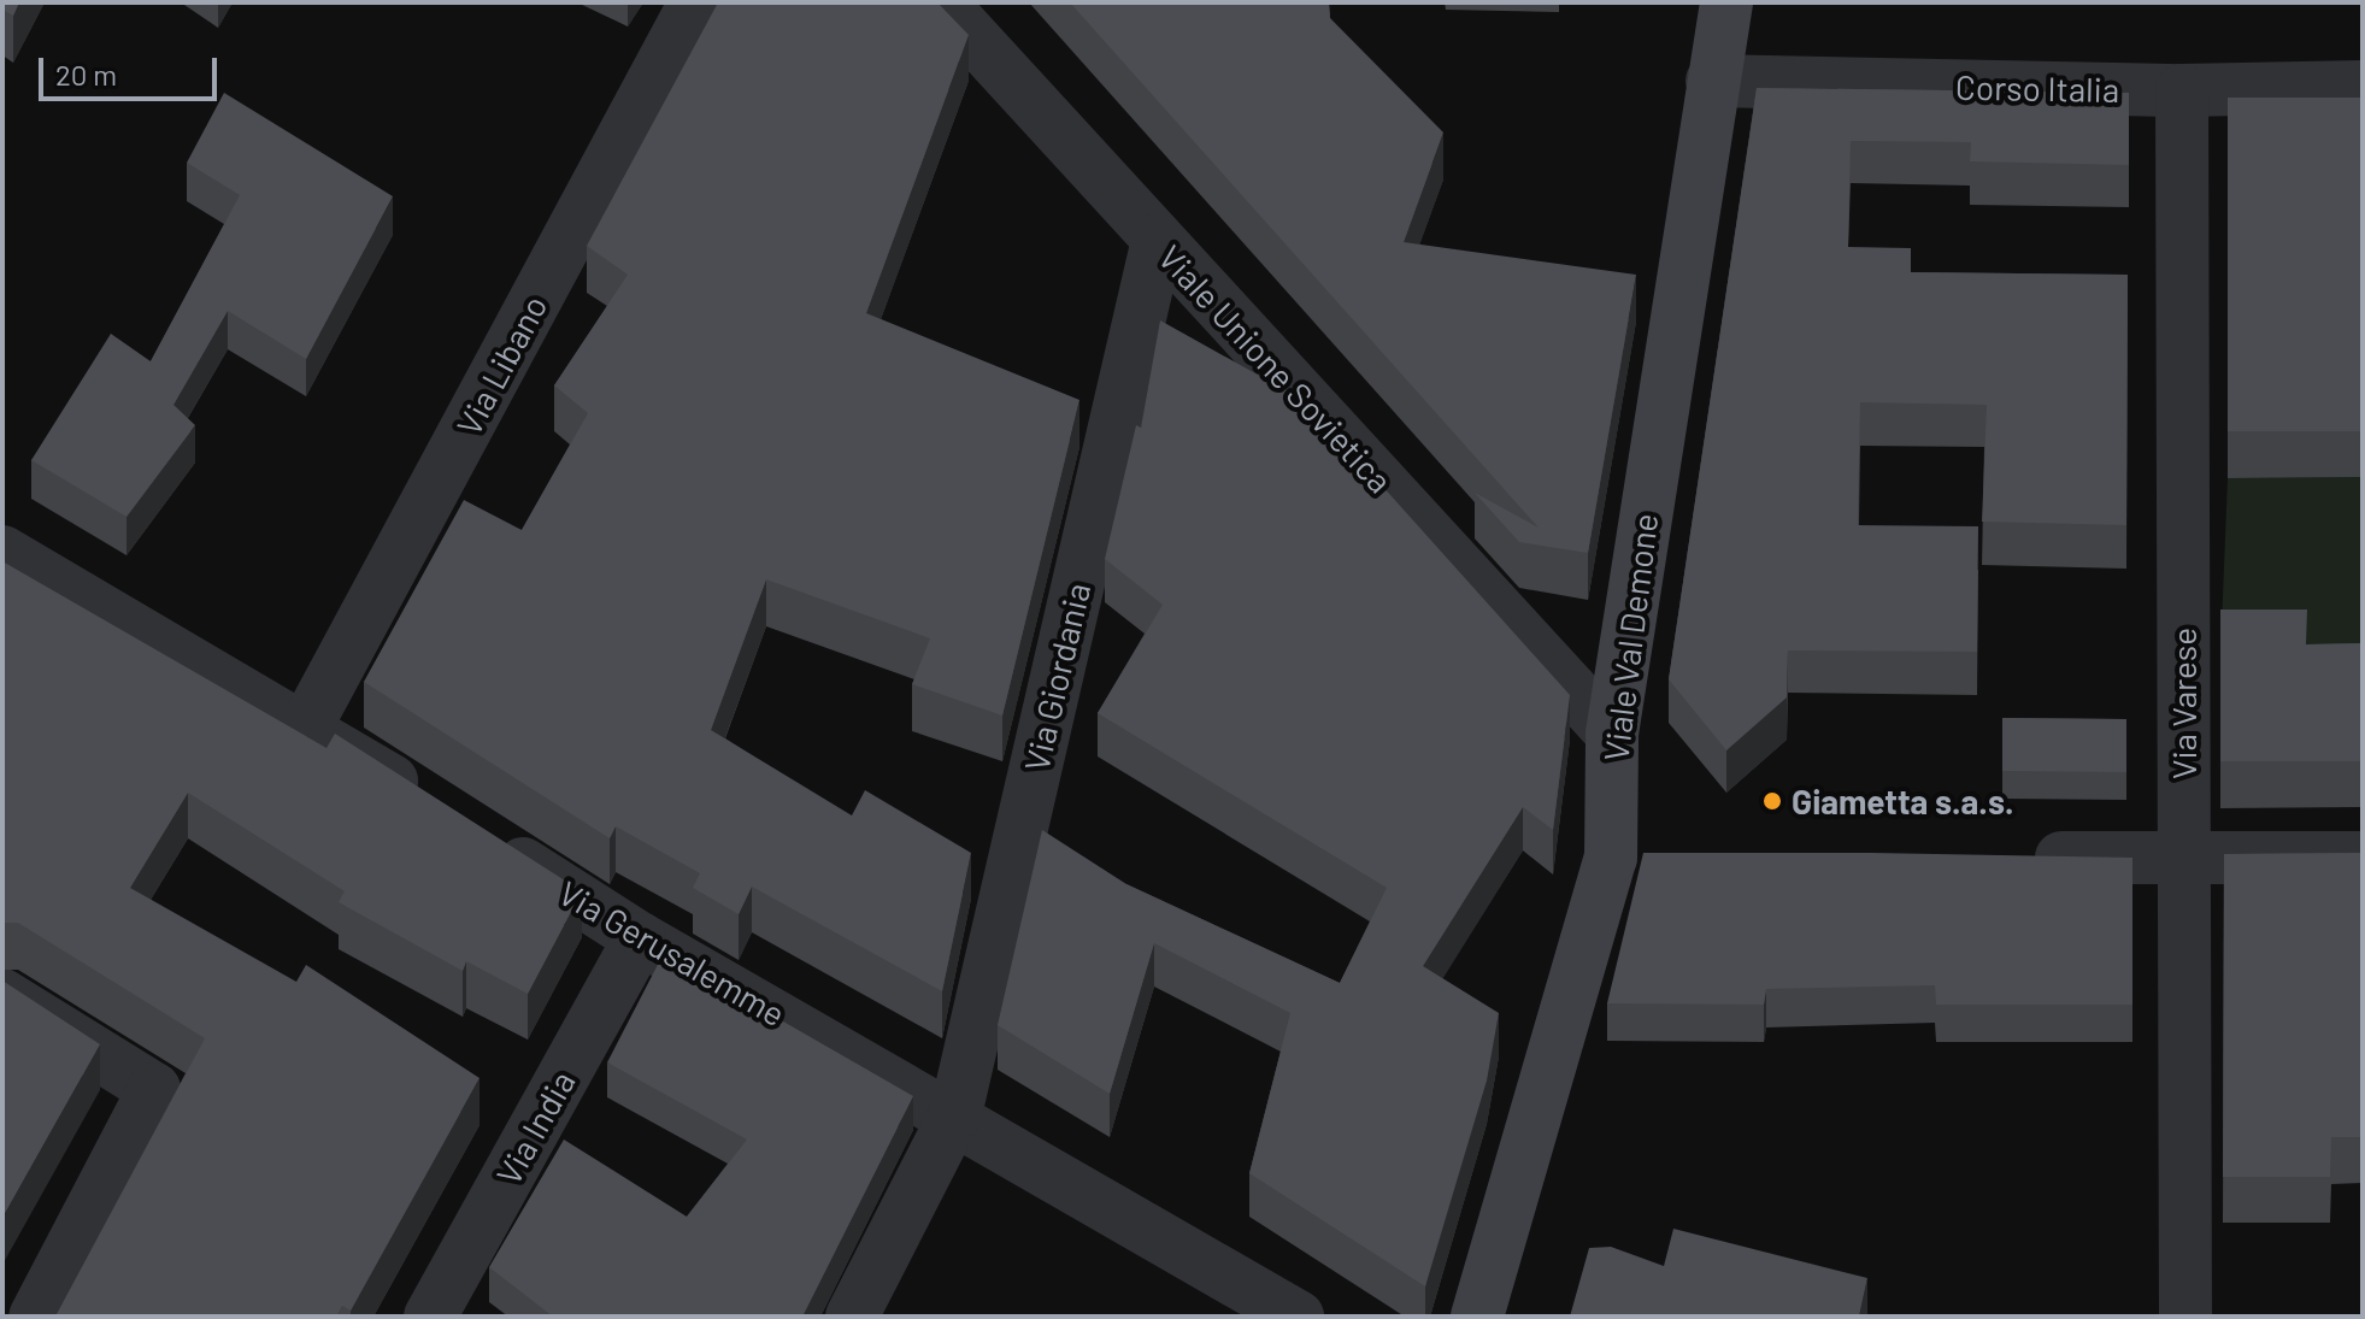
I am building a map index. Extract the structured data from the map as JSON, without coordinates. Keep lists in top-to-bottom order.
{
  "streets": {
    "street": [
      "Corso Italia",
      "Via Libano",
      "Viale Unione Sovietica",
      "Viale Val Demone",
      "Via Giordania",
      "Via Varese",
      "Via Gerusalemme",
      "Via India"
    ]
  },
  "crossings": [
    ["Corso Italia", "Viale Val Demone"],
    ["Corso Italia", "Via Varese"],
    ["Viale Unione Sovietica", "Viale Val Demone"],
    ["Viale Unione Sovietica", "Via Giordania"],
    ["Via Giordania", "Via Gerusalemme"],
    ["Via Gerusalemme", "Via India"]
  ],
  "places": ["Giametta s.a.s."],
  "scale_bar": "20 m"
}
